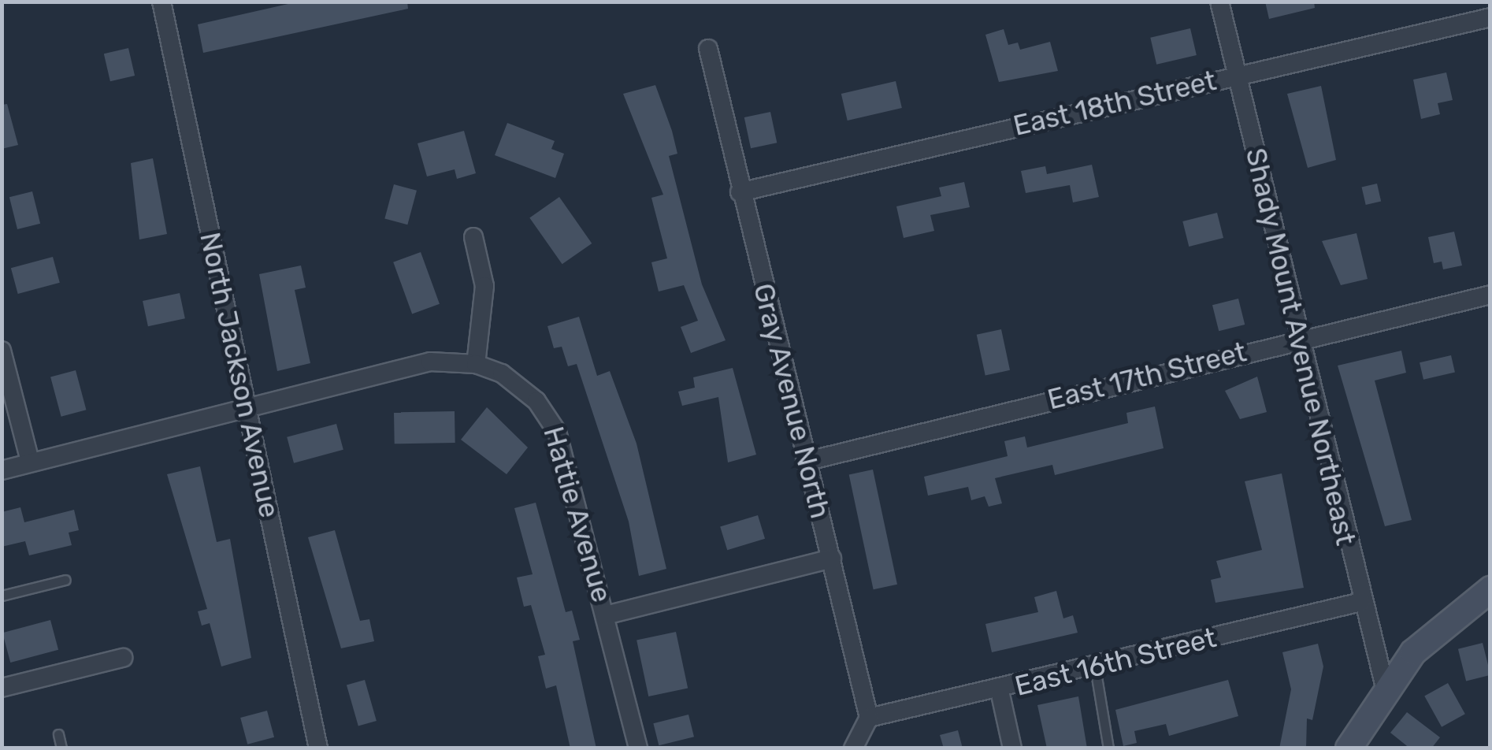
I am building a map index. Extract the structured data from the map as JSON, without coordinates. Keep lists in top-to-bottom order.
{
  "streets": {
    "street": [
      "East 18th Street",
      "Shady Mount Avenue Northeast",
      "North Jackson Avenue",
      "East 17th Street",
      "Gray Avenue North",
      "Hattie Avenue",
      "East 16th Street"
    ]
  },
  "crossings": [
    ["East 18th Street", "Shady Mount Avenue Northeast"],
    ["East 18th Street", "Gray Avenue North"],
    ["Shady Mount Avenue Northeast", "East 17th Street"],
    ["Shady Mount Avenue Northeast", "East 16th Street"],
    ["North Jackson Avenue", "Hattie Avenue"],
    ["East 17th Street", "Gray Avenue North"],
    ["Gray Avenue North", "East 16th Street"]
  ]
}
